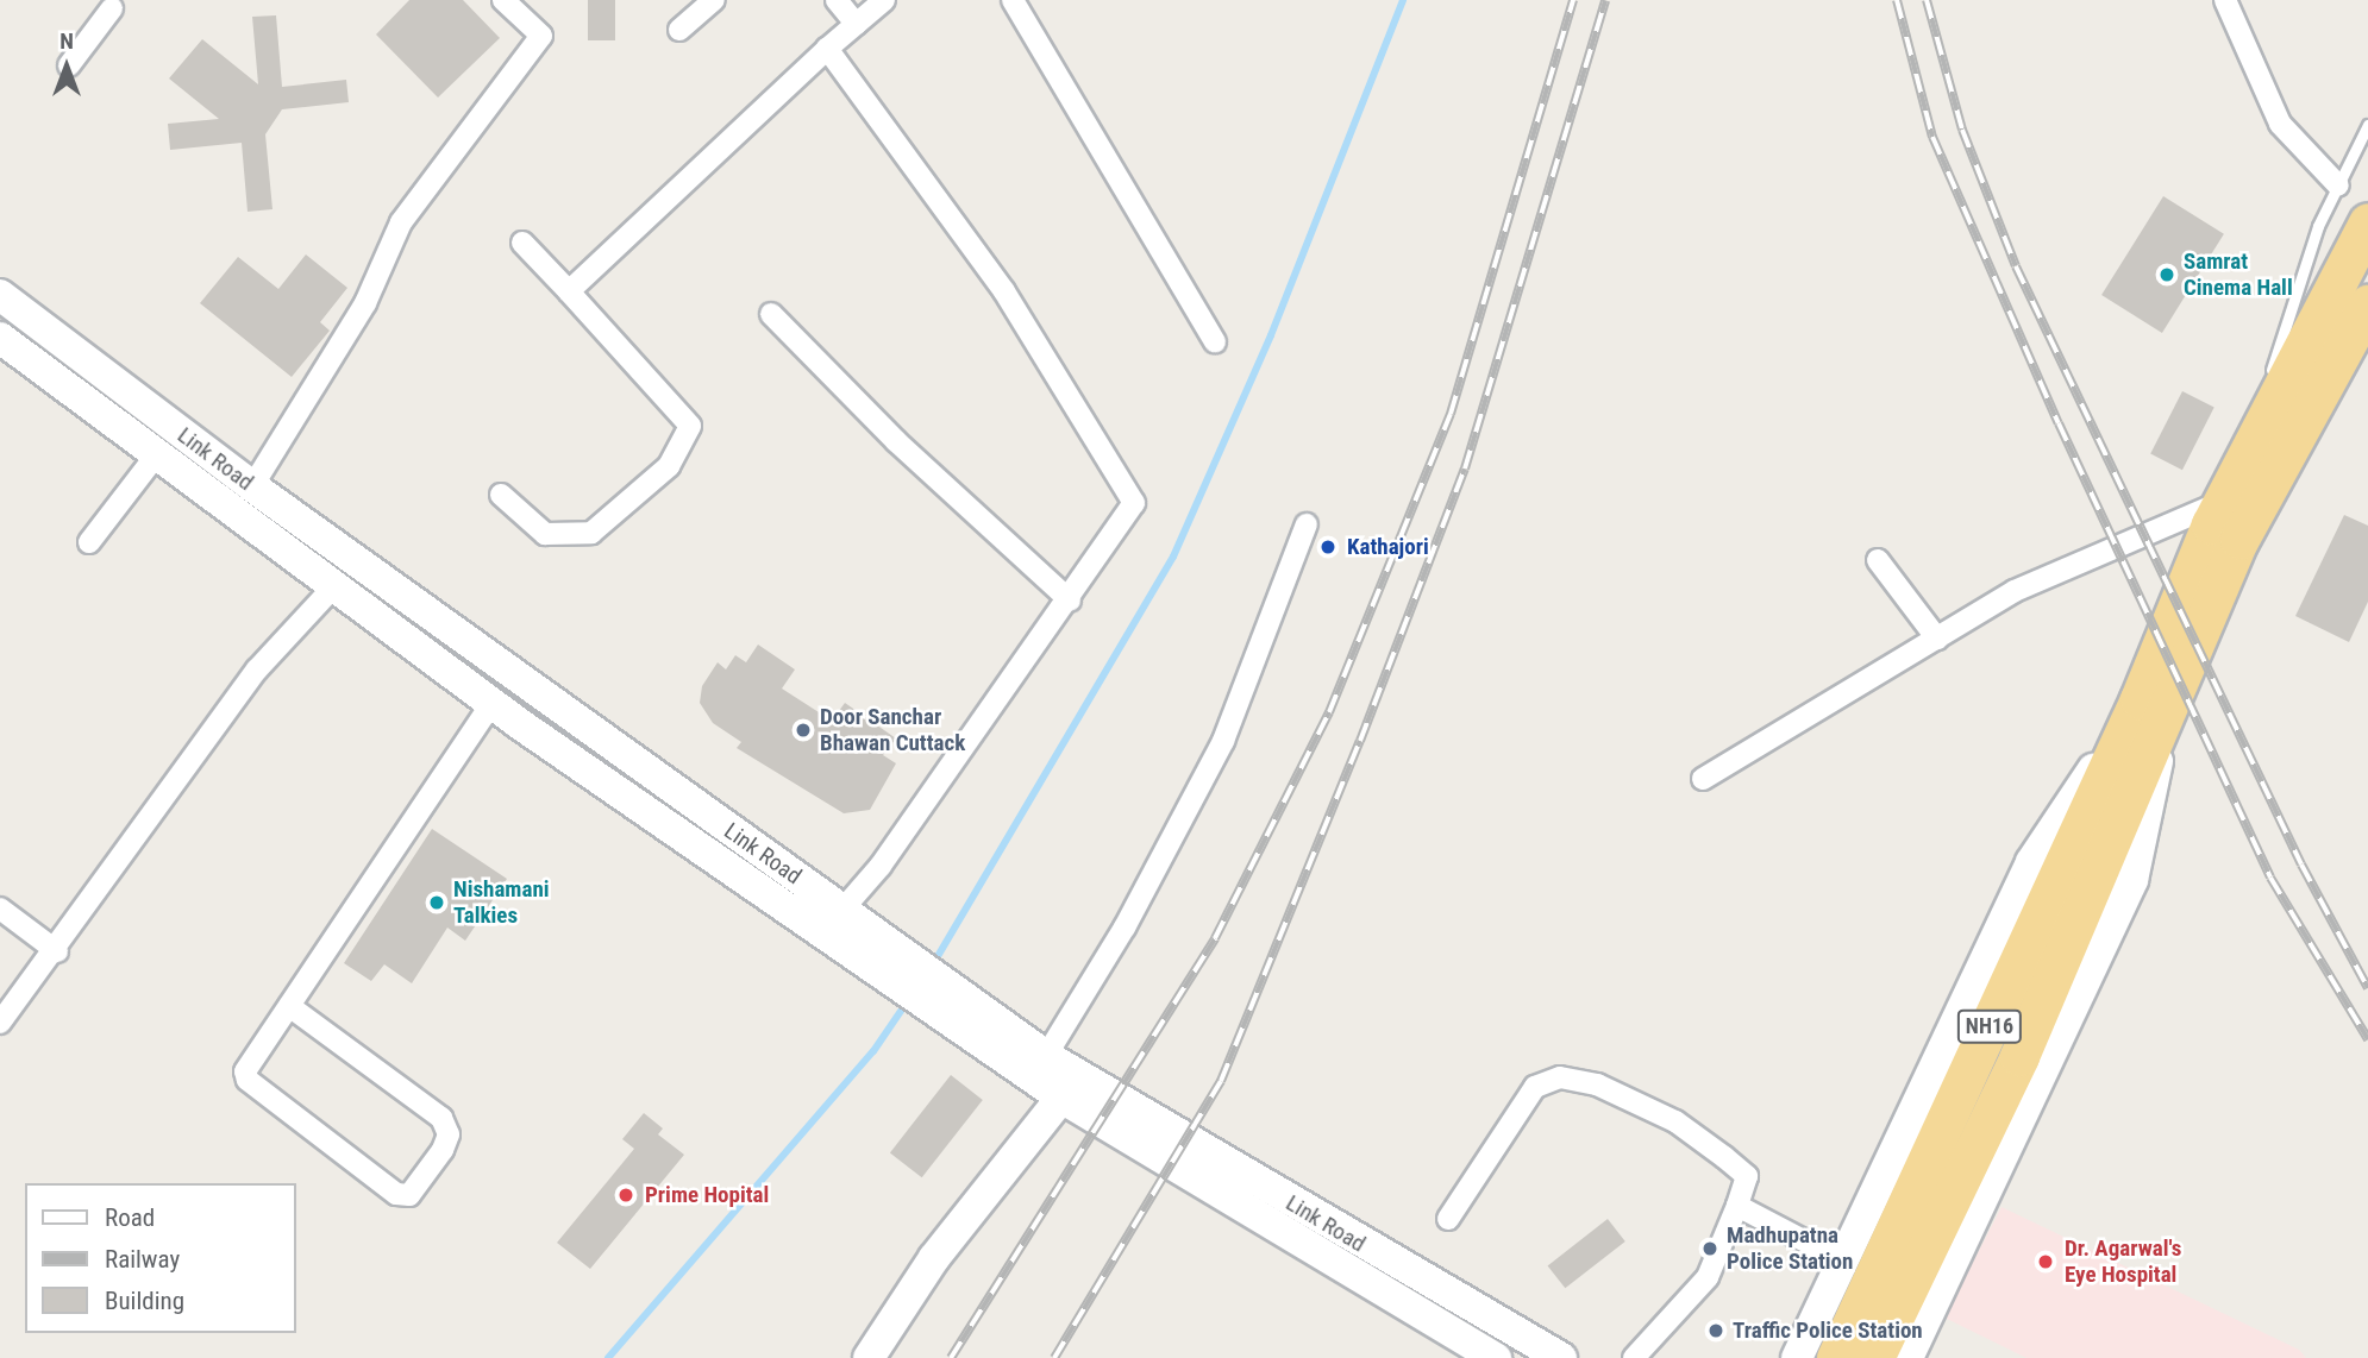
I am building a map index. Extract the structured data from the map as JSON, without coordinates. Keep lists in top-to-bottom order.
{
  "streets": {
    "highway": ["NH16"],
    "main road": ["Link Road"]
  },
  "places": [
    "Samrat Cinema Hall",
    "Kathajori",
    "Door Sanchar Bhawan Cuttack",
    "Nishamani Talkies",
    "Prime Hopital",
    "Madhupatna Police Station",
    "Dr. Agarwal's Eye Hospital",
    "Traffic Police Station"
  ],
  "legend": ["Road", "Railway", "Building"],
  "north": "top"
}
